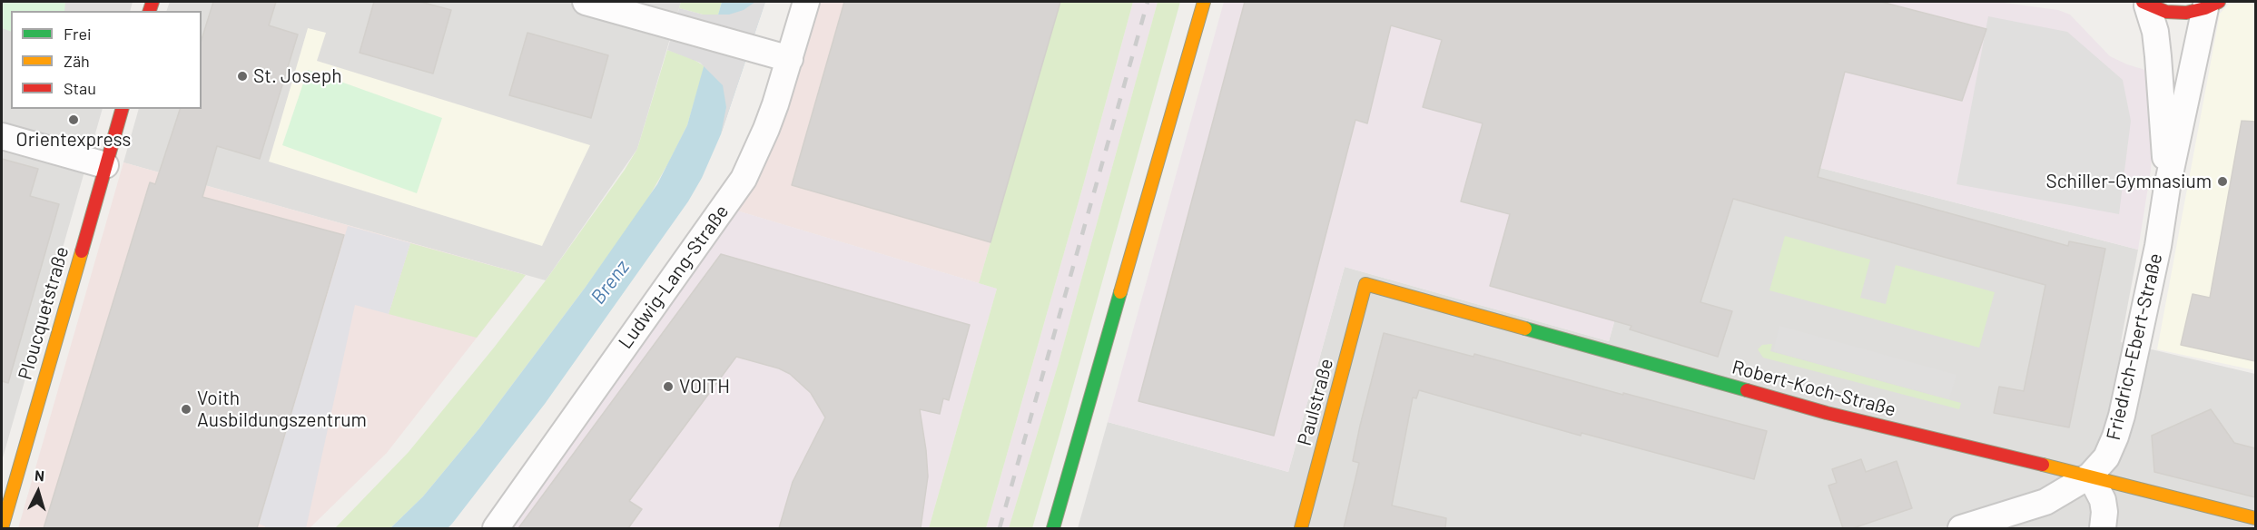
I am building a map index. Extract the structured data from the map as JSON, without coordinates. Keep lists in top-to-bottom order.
{
  "streets": {
    "street": [
      "Ludwig-Lang-Straße",
      "Ploucquetstraße",
      "Friedrich-Ebert-Straße",
      "Robert-Koch-Straße",
      "Paulstraße"
    ]
  },
  "crossings": [
    ["Friedrich-Ebert-Straße", "Robert-Koch-Straße"],
    ["Robert-Koch-Straße", "Paulstraße"]
  ],
  "water": ["Brenz"],
  "places": [
    "St. Joseph",
    "Orientexpress",
    "Schiller-Gymnasium",
    "VOITH",
    "Voith Ausbildungszentrum"
  ],
  "legend": ["Frei", "Zäh", "Stau"],
  "north": "top"
}
